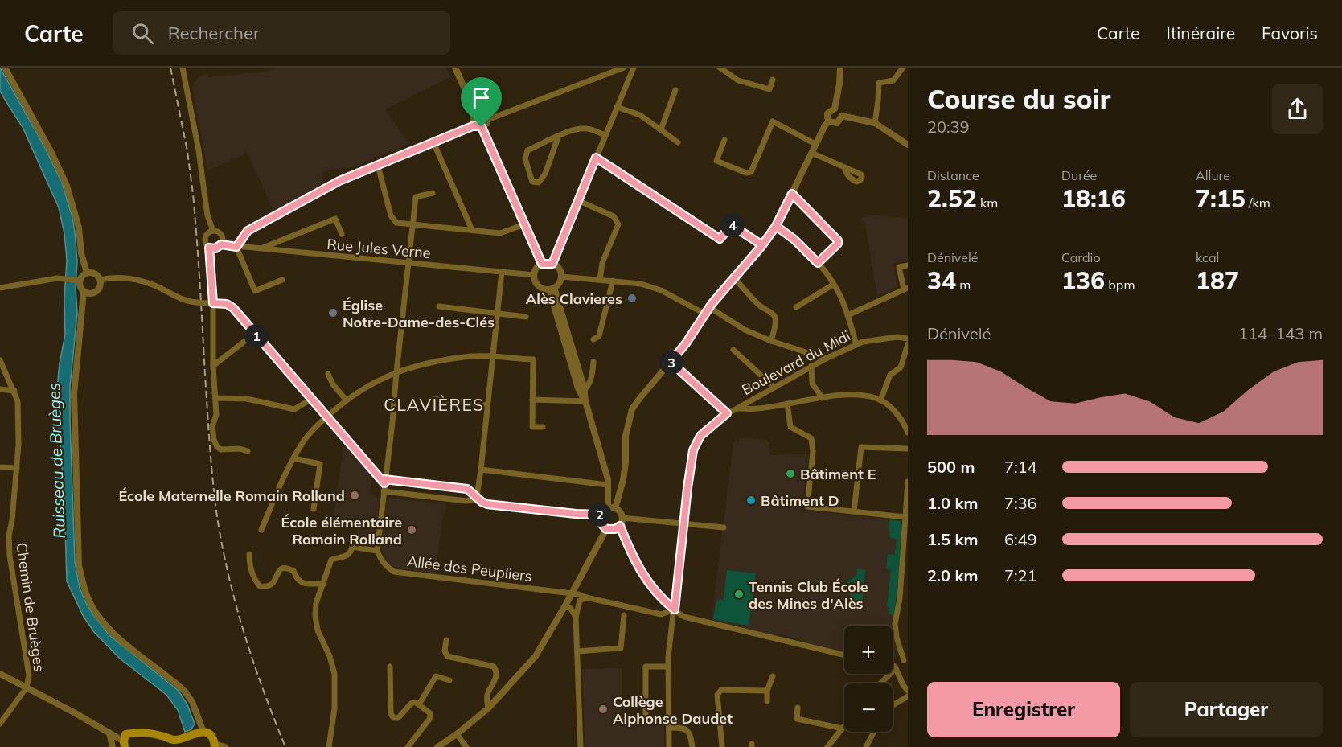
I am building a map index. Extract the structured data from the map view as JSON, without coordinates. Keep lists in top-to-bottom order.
{
  "streets": {
    "street": [
      "Rue Jules Verne",
      "Boulevard du Midi",
      "Allée des Peupliers",
      "Chemin de Bruèges"
    ]
  },
  "crossings": [
    ["Boulevard du Midi", "Allée des Peupliers"]
  ],
  "districts": ["CLAVIÈRES"],
  "water": ["Ruisseau de Bruèges"],
  "places": [
    "Alès Clavieres",
    "Église Notre-Dame-des-Clés",
    "Bâtiment E",
    "École Maternelle Romain Rolland",
    "Bâtiment D",
    "École élémentaire Romain Rolland",
    "Tennis Club École des Mines d'Alès",
    "Collège Alphonse Daudet"
  ],
  "page": {
    "header": "Carte",
    "search": "Rechercher",
    "nav": ["Carte", "Itinéraire", "Favoris"],
    "heading": ["Course du soir", "20:39"],
    "stats": [
      ["Distance", "2.52 km"],
      ["Durée", "18:16"],
      ["Allure", "7:15 /km"],
      ["Dénivelé", "34 m"],
      ["Cardio", "136 bpm"],
      ["kcal", "187"]
    ],
    "pins": [
      "4",
      "1",
      "3",
      "2"
    ],
    "chart": ["Dénivelé", "114–143 m"],
    "list": [
      {
        "name": "500 m",
        "note": "7:14"
      },
      {
        "name": "1.0 km",
        "note": "7:36"
      },
      {
        "name": "1.5 km",
        "note": "6:49"
      },
      {
        "name": "2.0 km",
        "note": "7:21"
      }
    ],
    "map_buttons": ["+", "−"],
    "buttons": ["Enregistrer", "Partager"]
  }
}
